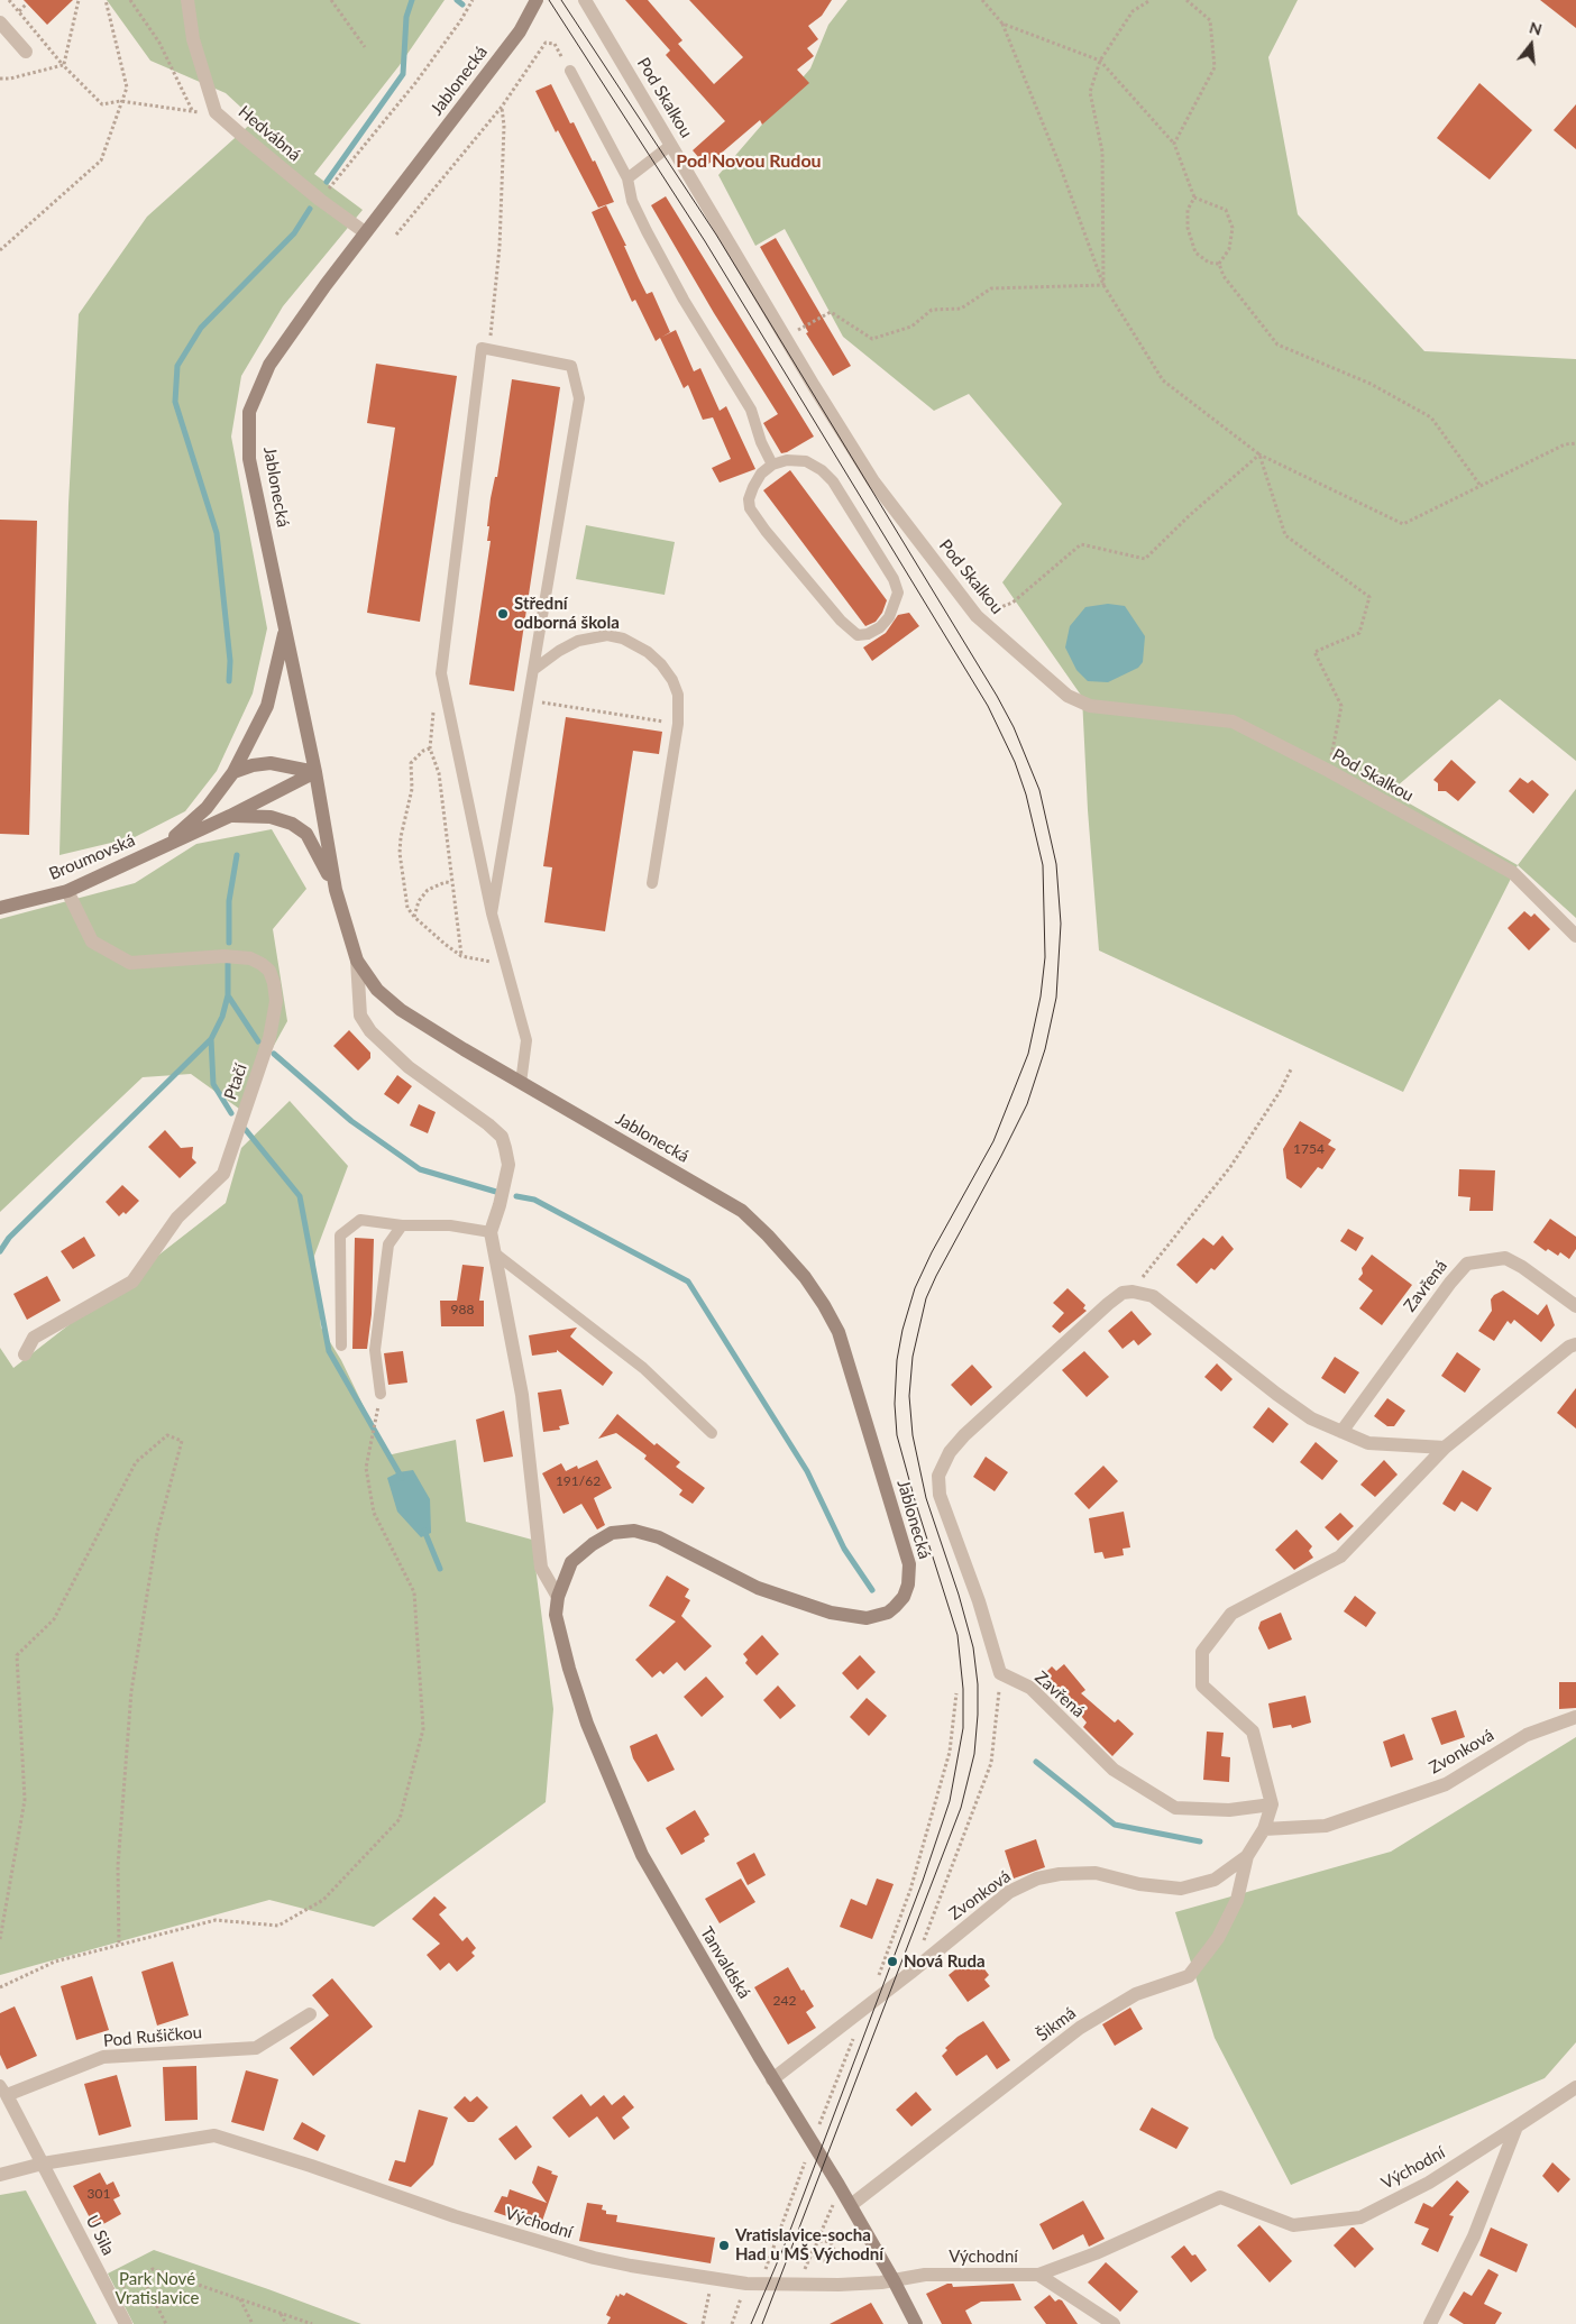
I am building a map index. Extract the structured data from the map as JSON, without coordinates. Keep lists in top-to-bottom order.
{
  "streets": {
    "main road": ["Jablonecká", "Broumovská", "Tanvaldská"],
    "street": [
      "Pod Skalkou",
      "Hedvábná",
      "Ptačí",
      "Zavřená",
      "Zvonková",
      "Šikmá",
      "Pod Rušičkou",
      "Východní",
      "U Sila"
    ]
  },
  "crossings": [
    ["Jablonecká", "Hedvábná"],
    ["Jablonecká", "Broumovská"],
    ["Jablonecká", "Tanvaldská"],
    ["Broumovská", "Ptačí"],
    ["Zavřená", "Zvonková"],
    ["Zvonková", "Tanvaldská"],
    ["Zvonková", "Šikmá"],
    ["Tanvaldská", "Šikmá"],
    ["Tanvaldská", "Východní"],
    ["Pod Rušičkou", "Východní"],
    ["Pod Rušičkou", "U Sila"],
    ["Východní", "U Sila"]
  ],
  "districts": ["Pod Novou Rudou"],
  "parks": ["Park Nové Vratislavice"],
  "places": ["Střední odborná škola", "Nová Ruda", "Vratislavice-socha Had u MŠ Východní"],
  "house_numbers": [
    "1754",
    "988",
    "191/62",
    "242",
    "301"
  ],
  "north": "top"
}
